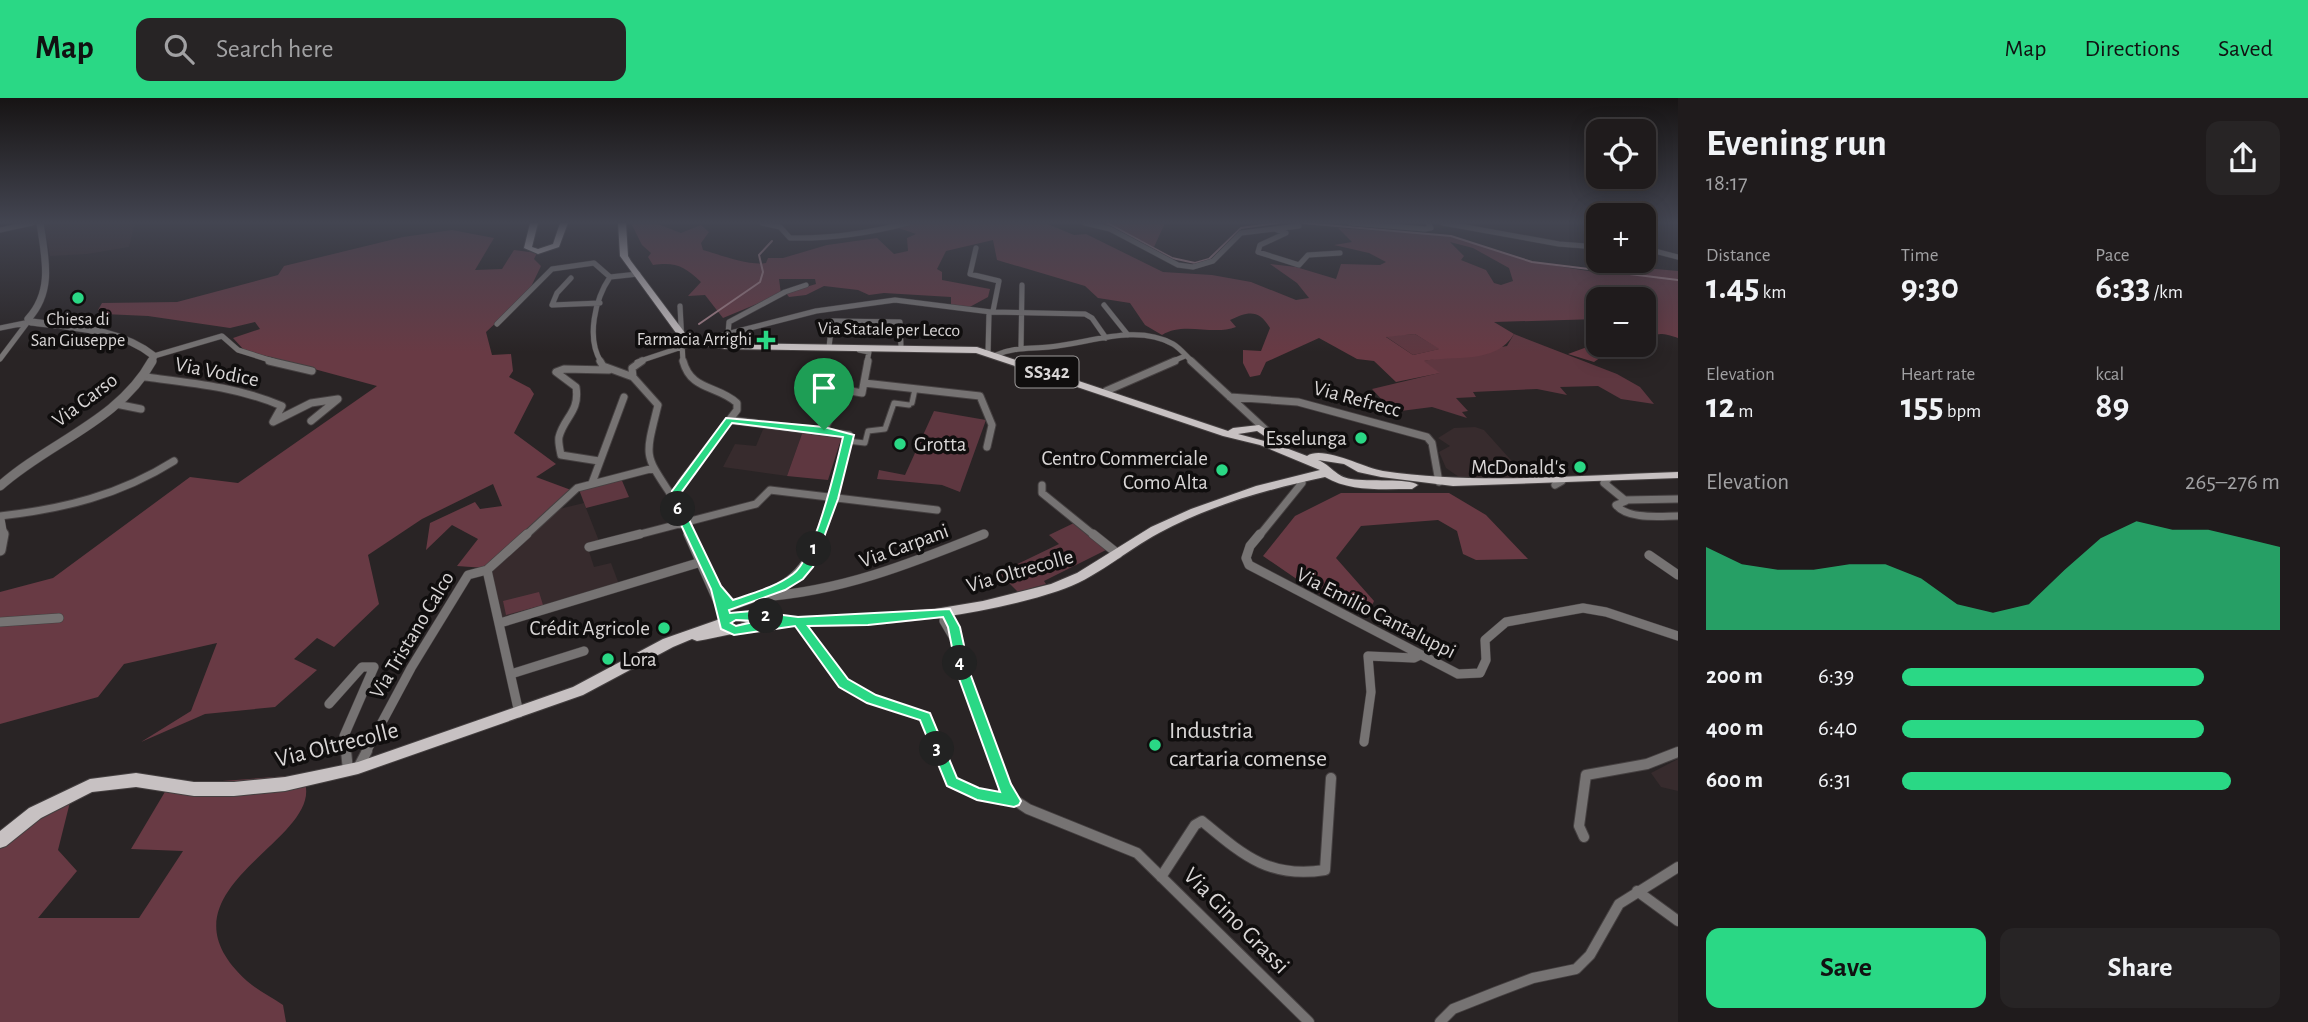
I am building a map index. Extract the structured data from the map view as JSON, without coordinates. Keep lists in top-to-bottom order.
{
  "streets": {
    "main road": ["Via Statale per Lecco", "SS342", "Via Oltrecolle"],
    "street": [
      "Via Vodice",
      "Via Refrecc",
      "Via Carso",
      "Via Carpani",
      "Via Emilio Cantaluppi",
      "Via Tristano Calco",
      "Via Gino Grassi"
    ]
  },
  "crossings": [
    ["Via Vodice", "Via Carso"],
    ["Via Oltrecolle", "Via Emilio Cantaluppi"],
    ["Via Oltrecolle", "Via Tristano Calco"],
    ["Via Oltrecolle", "Via Gino Grassi"]
  ],
  "places": {
    "other": [
      "Chiesa di San Giuseppe",
      "Esselunga",
      "Grotta",
      "McDonald's",
      "Centro Commerciale Como Alta",
      "Crédit Agricole",
      "Lora",
      "Industria cartaria comense"
    ],
    "health": ["Farmacia Arrighi"]
  },
  "page": {
    "header": "Map",
    "search": "Search here",
    "nav": ["Map", "Directions", "Saved"],
    "heading": ["Evening run", "18:17"],
    "map_buttons": ["+", "−"],
    "stats": [
      ["Distance", "1.45 km"],
      ["Time", "9:30"],
      ["Pace", "6:33 /km"],
      ["Elevation", "12 m"],
      ["Heart rate", "155 bpm"],
      ["kcal", "89"]
    ],
    "chart": ["Elevation", "265–276 m"],
    "pins": [
      "6",
      "1",
      "2",
      "4",
      "3"
    ],
    "list": [
      {
        "name": "200 m",
        "note": "6:39"
      },
      {
        "name": "400 m",
        "note": "6:40"
      },
      {
        "name": "600 m",
        "note": "6:31"
      }
    ],
    "buttons": ["Save", "Share"]
  }
}
